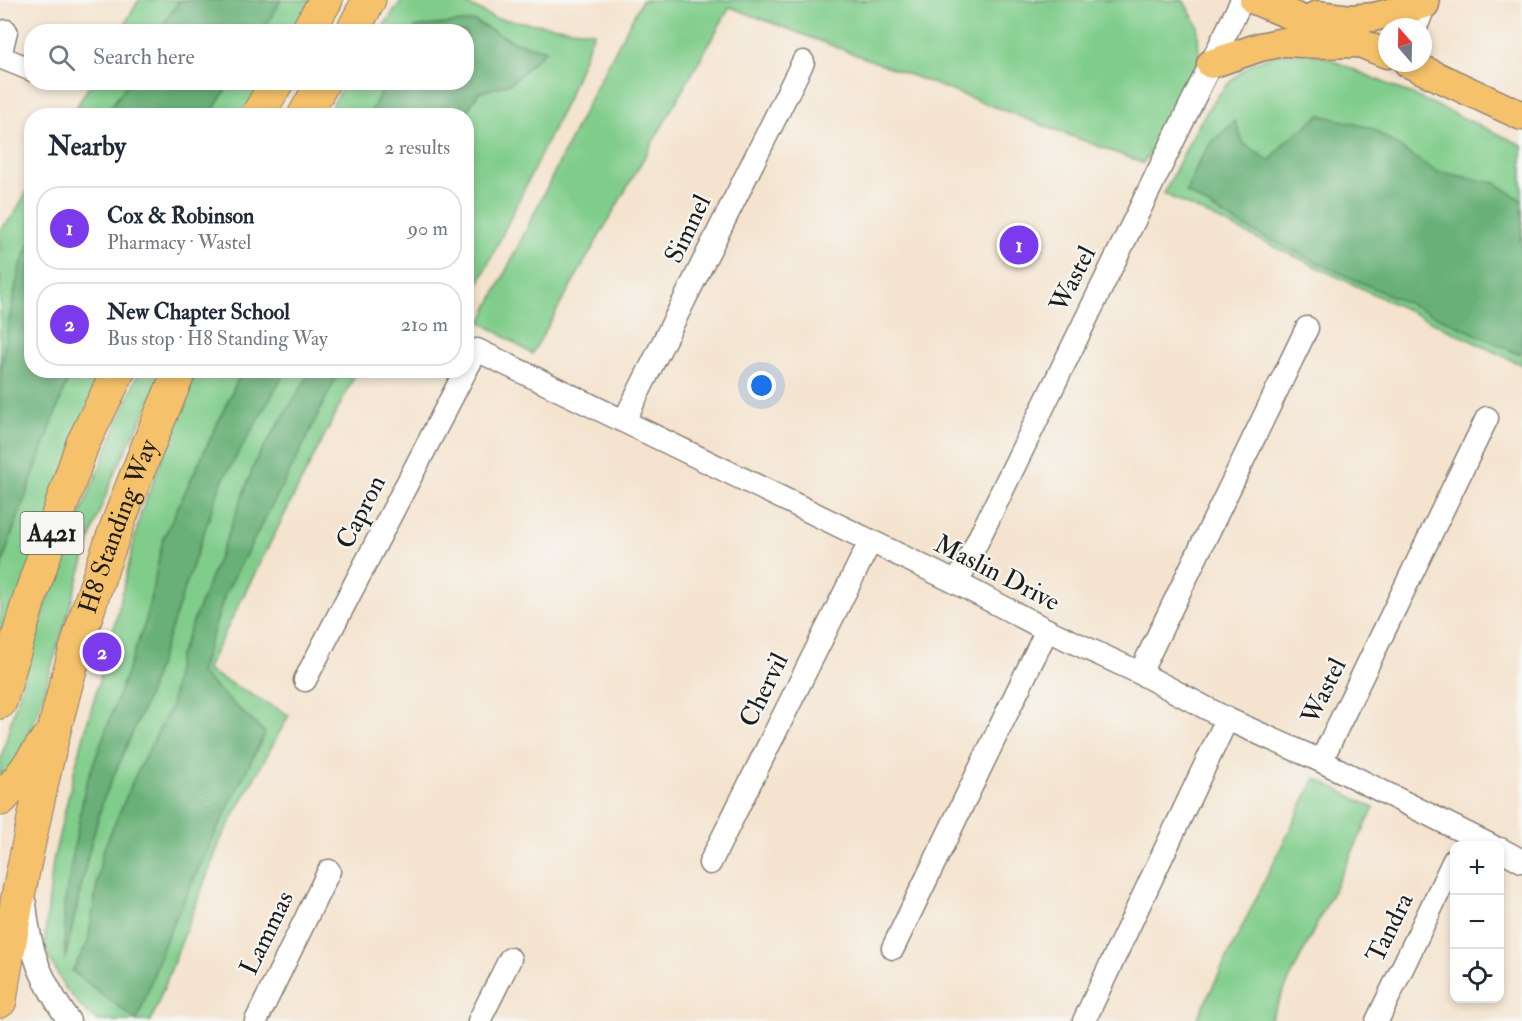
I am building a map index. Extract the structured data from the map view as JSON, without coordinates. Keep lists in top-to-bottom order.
{
  "streets": {
    "highway": ["H8 Standing Way", "A421"],
    "street": [
      "Simnel",
      "Wastel",
      "Capron",
      "Maslin Drive",
      "Chervil",
      "Tandra",
      "Lammas"
    ]
  },
  "crossings": [
    ["Simnel", "Maslin Drive"],
    ["Wastel", "Maslin Drive"],
    ["Maslin Drive", "Chervil"]
  ],
  "north": "top",
  "page": {
    "search": "Search here",
    "heading": ["Nearby", "2 results"],
    "list": [
      {
        "mark": "1",
        "name": "Cox & Robinson",
        "note": "Pharmacy · Wastel",
        "value": "90 m"
      },
      {
        "mark": "2",
        "name": "New Chapter School",
        "note": "Bus stop · H8 Standing Way",
        "value": "210 m"
      }
    ],
    "pins": ["1", "2"],
    "map_buttons": ["+", "−"]
  }
}
